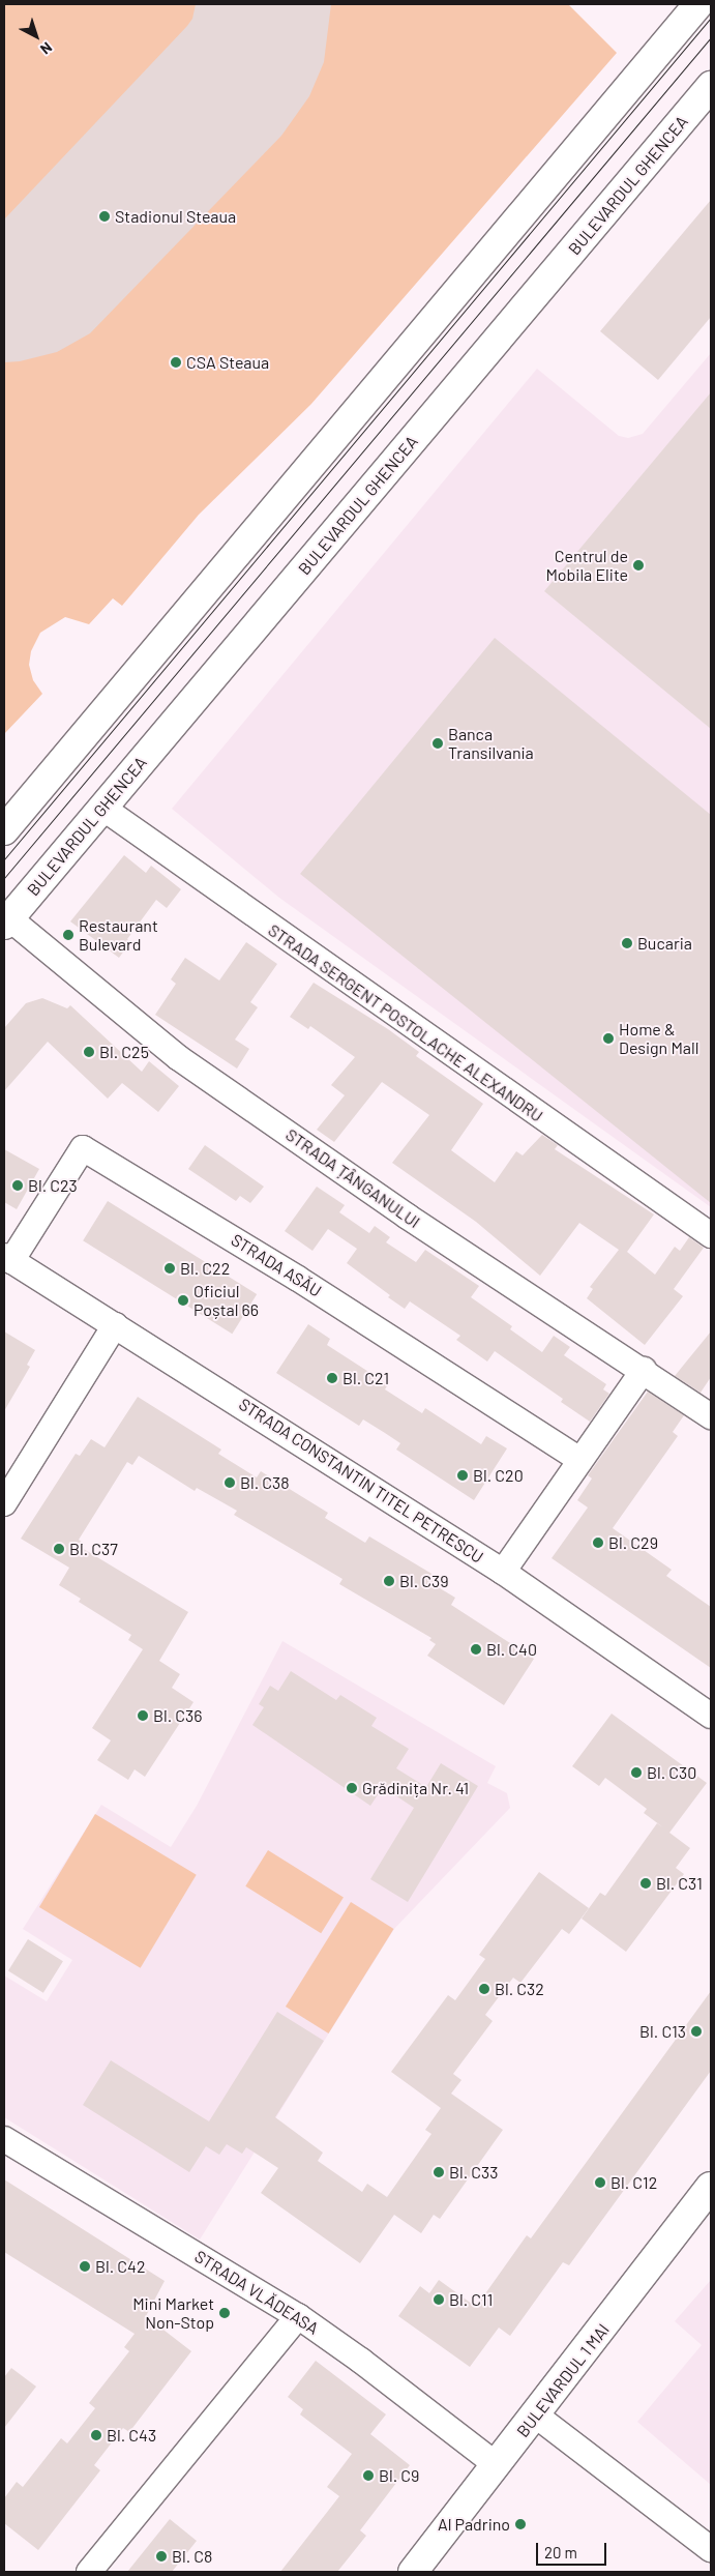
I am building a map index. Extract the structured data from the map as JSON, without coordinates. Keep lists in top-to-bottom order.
{
  "streets": {
    "main road": ["BULEVARDUL GHENCEA", "BULEVARDUL 1 MAI"],
    "street": [
      "STRADA SERGENT POSTOLACHE ALEXANDRU",
      "STRADA ȚÂNGANULUI",
      "STRADA ASĂU",
      "STRADA CONSTANTIN TITEL PETRESCU",
      "STRADA VLĂDEASA"
    ]
  },
  "crossings": [
    ["BULEVARDUL GHENCEA", "STRADA SERGENT POSTOLACHE ALEXANDRU"],
    ["BULEVARDUL GHENCEA", "STRADA ȚÂNGANULUI"],
    ["STRADA ASĂU", "STRADA CONSTANTIN TITEL PETRESCU"],
    ["STRADA VLĂDEASA", "BULEVARDUL 1 MAI"]
  ],
  "places": [
    "Stadionul Steaua",
    "CSA Steaua",
    "Centrul de Mobila Elite",
    "Banca Transilvania",
    "Restaurant Bulevard",
    "Bucaria",
    "Home & Design Mall",
    "Bl. C25",
    "Bl. C23",
    "Bl. C22",
    "Oficiul Poștal 66",
    "Bl. C21",
    "Bl. C20",
    "Bl. C38",
    "Bl. C29",
    "Bl. C37",
    "Bl. C39",
    "Bl. C40",
    "Bl. C36",
    "Bl. C30",
    "Grădinița Nr. 41",
    "Bl. C31",
    "Bl. C32",
    "Bl. C13",
    "Bl. C33",
    "Bl. C12",
    "Bl. C42",
    "Bl. C11",
    "Mini Market Non-Stop",
    "Bl. C43",
    "Bl. C9",
    "Al Padrino",
    "Bl. C8"
  ],
  "scale_bar": "20 m",
  "north": "bottom right"
}
